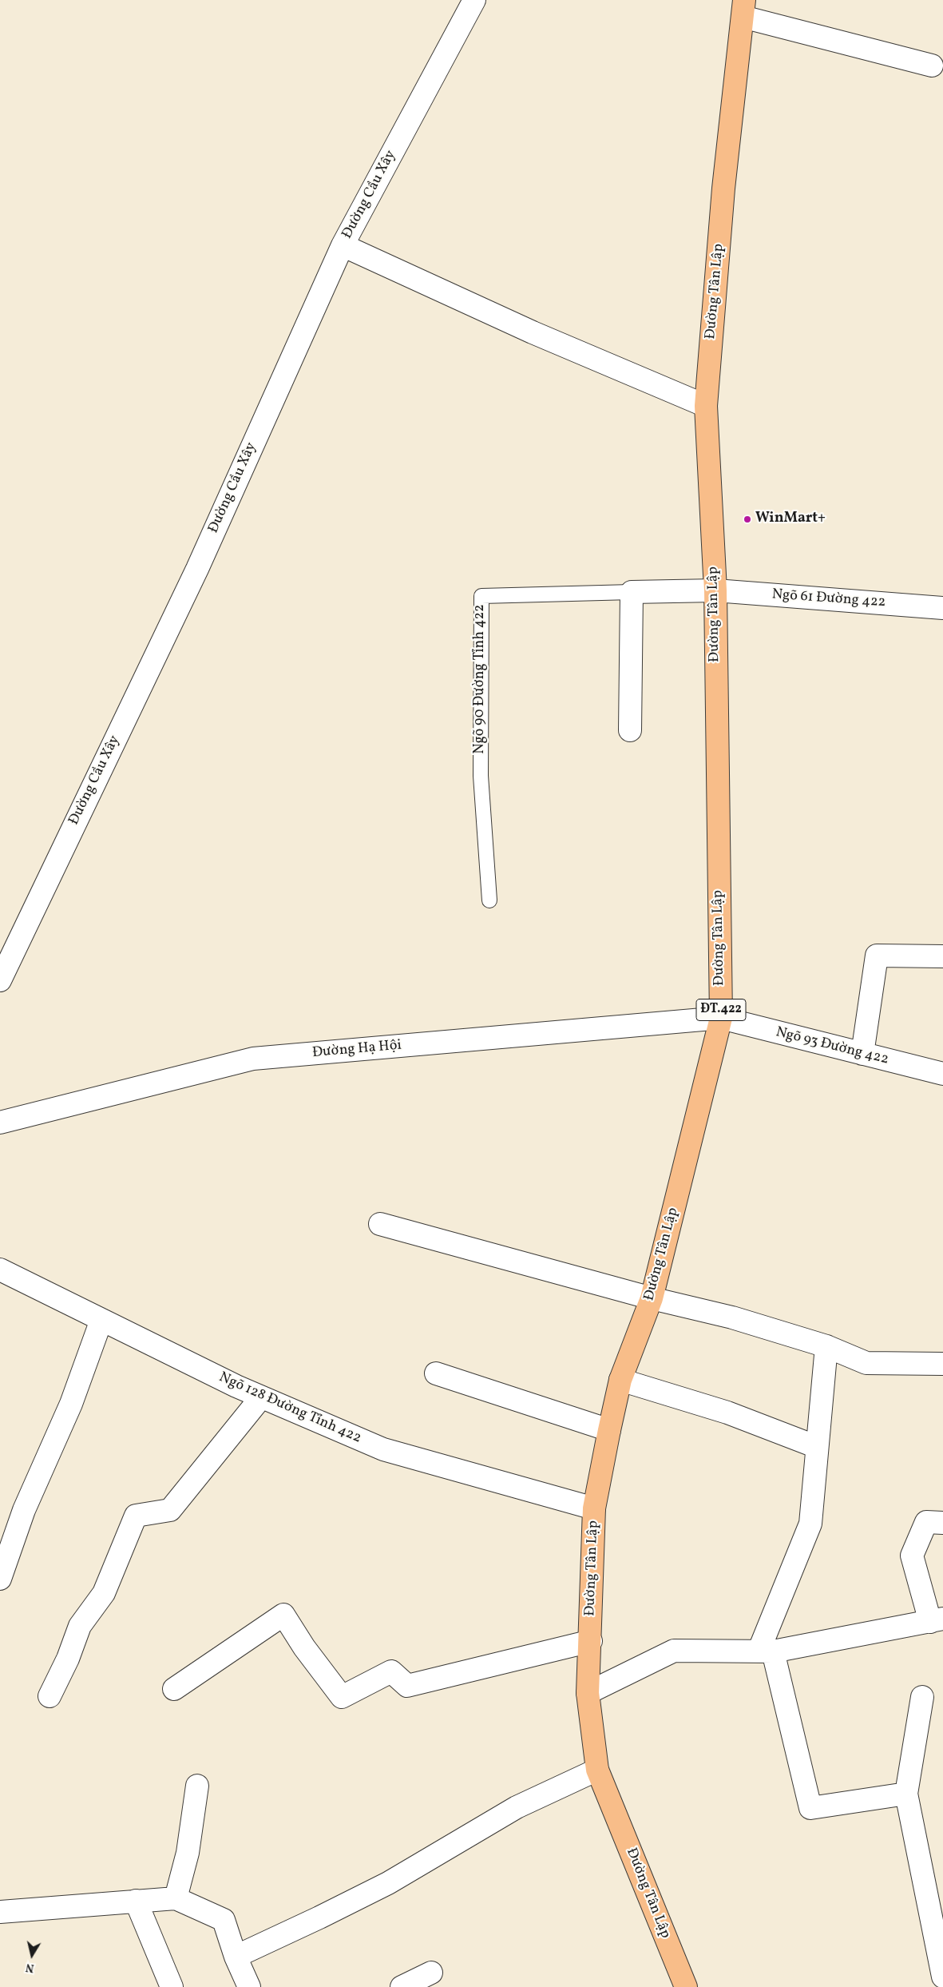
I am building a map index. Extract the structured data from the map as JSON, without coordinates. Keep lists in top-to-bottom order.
{
  "streets": {
    "main road": ["Đường Tân Lập", "ĐT.422"],
    "street": [
      "Đường Cầu Xây",
      "Ngõ 61 Đường 422",
      "Ngõ 90 Đường Tỉnh 422",
      "Ngõ 93 Đường 422",
      "Đường Hạ Hội",
      "Ngõ 128 Đường Tỉnh 422"
    ]
  },
  "crossings": [
    ["Đường Tân Lập", "Ngõ 61 Đường 422"],
    ["Đường Tân Lập", "Ngõ 90 Đường Tỉnh 422"],
    ["Đường Tân Lập", "Ngõ 93 Đường 422"],
    ["Đường Tân Lập", "Đường Hạ Hội"],
    ["Đường Tân Lập", "Ngõ 128 Đường Tỉnh 422"],
    ["Ngõ 61 Đường 422", "Ngõ 90 Đường Tỉnh 422"],
    ["Ngõ 93 Đường 422", "Đường Hạ Hội"]
  ],
  "places": ["WinMart+"],
  "north": "bottom"
}
